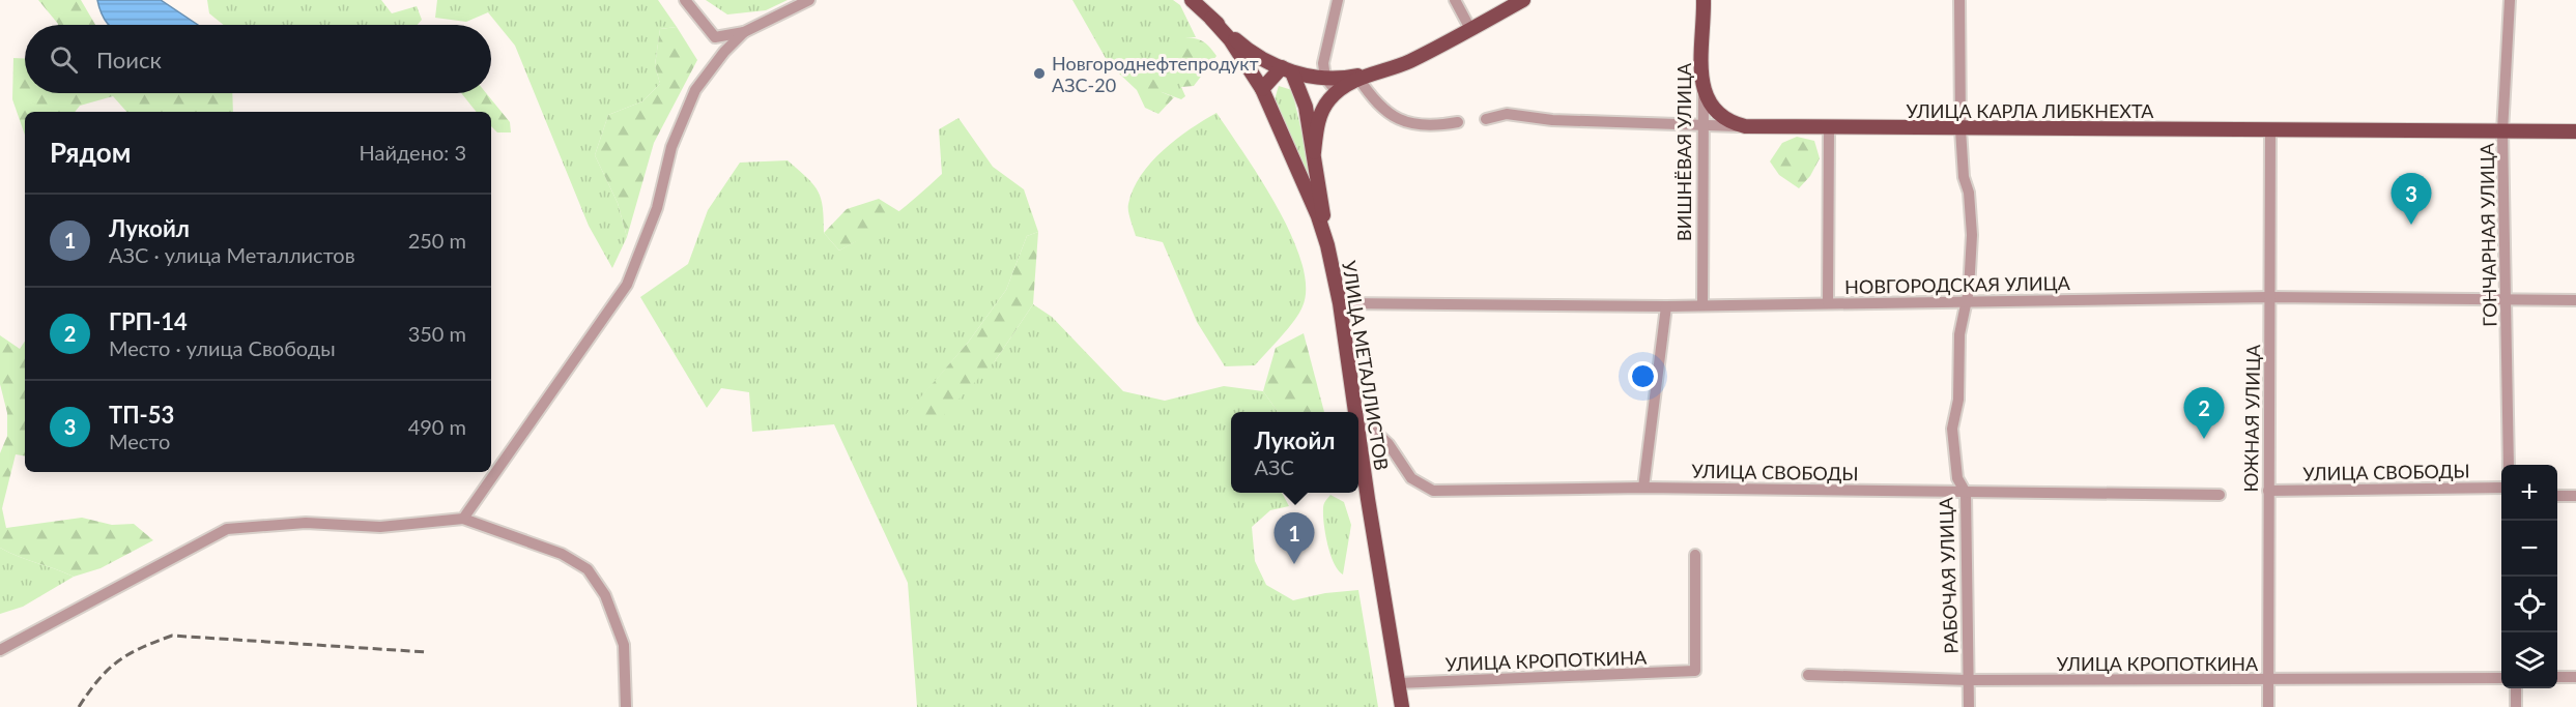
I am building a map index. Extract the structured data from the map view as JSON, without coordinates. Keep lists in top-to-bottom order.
{
  "streets": {
    "main road": ["УЛИЦА КАРЛА ЛИБКНЕХТА", "ВИШНЁВАЯ УЛИЦА", "УЛИЦА МЕТАЛЛИСТОВ"],
    "street": [
      "ГОНЧАРНАЯ УЛИЦА",
      "НОВГОРОДСКАЯ УЛИЦА",
      "ЮЖНАЯ УЛИЦА",
      "УЛИЦА СВОБОДЫ",
      "РАБОЧАЯ УЛИЦА",
      "УЛИЦА КРОПОТКИНА"
    ]
  },
  "crossings": [
    ["УЛИЦА КАРЛА ЛИБКНЕХТА", "ВИШНЁВАЯ УЛИЦА"],
    ["УЛИЦА КАРЛА ЛИБКНЕХТА", "ГОНЧАРНАЯ УЛИЦА"],
    ["УЛИЦА КАРЛА ЛИБКНЕХТА", "ЮЖНАЯ УЛИЦА"],
    ["УЛИЦА КАРЛА ЛИБКНЕХТА", "РАБОЧАЯ УЛИЦА"],
    ["ВИШНЁВАЯ УЛИЦА", "НОВГОРОДСКАЯ УЛИЦА"],
    ["ГОНЧАРНАЯ УЛИЦА", "НОВГОРОДСКАЯ УЛИЦА"],
    ["НОВГОРОДСКАЯ УЛИЦА", "УЛИЦА МЕТАЛЛИСТОВ"],
    ["НОВГОРОДСКАЯ УЛИЦА", "ЮЖНАЯ УЛИЦА"],
    ["НОВГОРОДСКАЯ УЛИЦА", "РАБОЧАЯ УЛИЦА"],
    ["УЛИЦА МЕТАЛЛИСТОВ", "УЛИЦА СВОБОДЫ"],
    ["УЛИЦА МЕТАЛЛИСТОВ", "УЛИЦА КРОПОТКИНА"],
    ["ЮЖНАЯ УЛИЦА", "УЛИЦА СВОБОДЫ"],
    ["ЮЖНАЯ УЛИЦА", "УЛИЦА КРОПОТКИНА"],
    ["УЛИЦА СВОБОДЫ", "РАБОЧАЯ УЛИЦА"],
    ["РАБОЧАЯ УЛИЦА", "УЛИЦА КРОПОТКИНА"]
  ],
  "places": ["Новгороднефтепродукт АЗС-20"],
  "page": {
    "search": "Поиск",
    "heading": ["Рядом", "Найдено: 3"],
    "pins": ["3", "2", "1"],
    "list": [
      {
        "mark": "1",
        "name": "Лукойл",
        "note": "АЗС · улица Металлистов",
        "value": "250 m"
      },
      {
        "mark": "2",
        "name": "ГРП-14",
        "note": "Место · улица Свободы",
        "value": "350 m"
      },
      {
        "mark": "3",
        "name": "ТП-53",
        "note": "Место",
        "value": "490 m"
      }
    ],
    "popup": ["Лукойл", "АЗС"],
    "map_buttons": ["+", "−"]
  }
}
